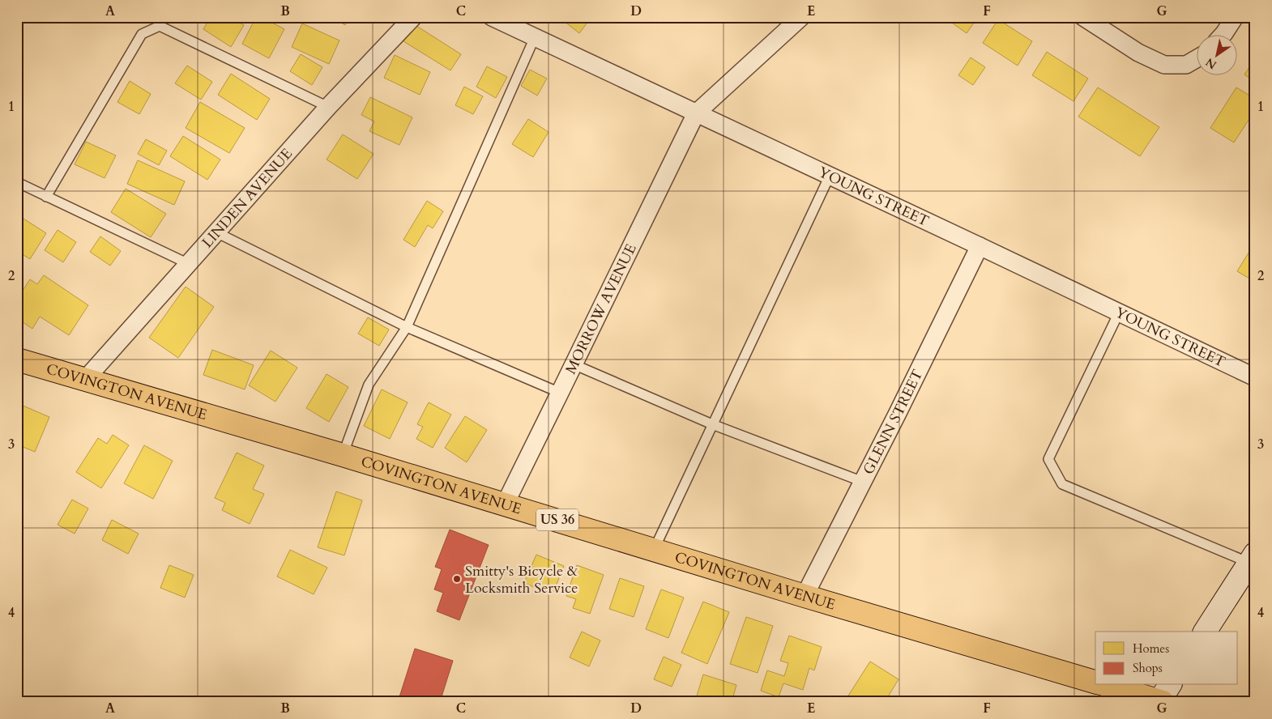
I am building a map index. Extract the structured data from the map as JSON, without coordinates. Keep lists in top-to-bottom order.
{
  "streets": {
    "main road": ["COVINGTON AVENUE", "US 36"],
    "street": [
      "YOUNG STREET",
      "LINDEN AVENUE",
      "MORROW AVENUE",
      "GLENN STREET"
    ]
  },
  "crossings": [
    ["YOUNG STREET", "MORROW AVENUE"],
    ["YOUNG STREET", "GLENN STREET"],
    ["LINDEN AVENUE", "COVINGTON AVENUE"],
    ["MORROW AVENUE", "COVINGTON AVENUE"],
    ["COVINGTON AVENUE", "GLENN STREET"]
  ],
  "places": ["Smitty's Bicycle & Locksmith Service"],
  "legend": ["Homes", "Shops"],
  "north": "bottom left",
  "grid": {
    "columns": [
      "A",
      "B",
      "C",
      "D",
      "E",
      "F",
      "G"
    ],
    "rows": [
      "1",
      "2",
      "3",
      "4"
    ]
  }
}
